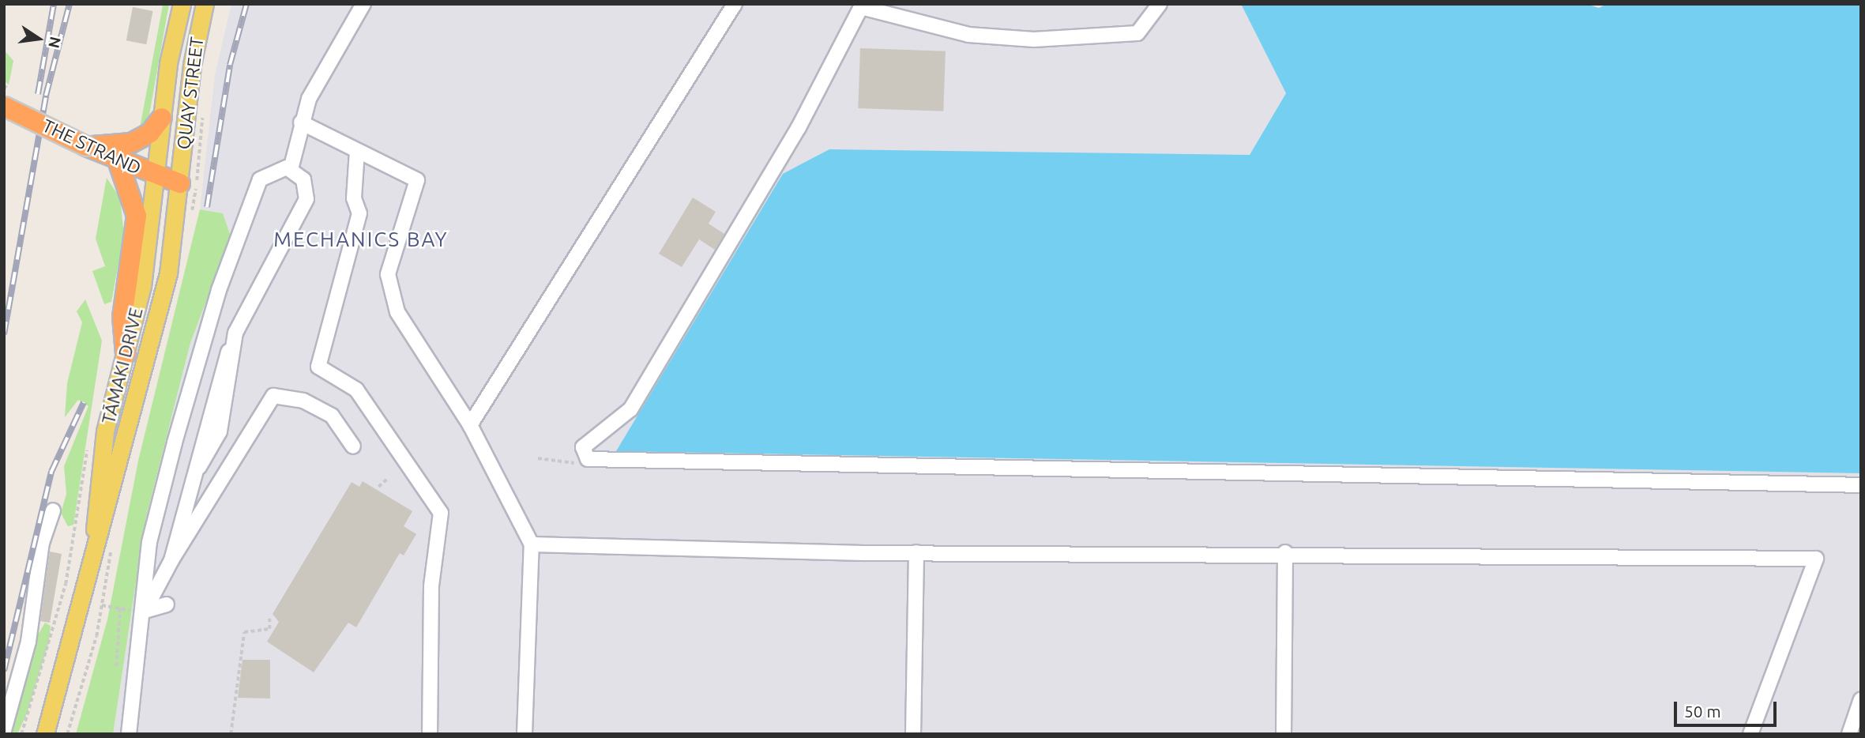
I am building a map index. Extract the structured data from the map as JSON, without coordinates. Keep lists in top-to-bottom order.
{
  "streets": {
    "highway": ["THE STRAND"],
    "main road": ["QUAY STREET", "TĀMAKI DRIVE"]
  },
  "crossings": [
    ["QUAY STREET", "THE STRAND"],
    ["QUAY STREET", "TĀMAKI DRIVE"],
    ["THE STRAND", "TĀMAKI DRIVE"]
  ],
  "districts": ["MECHANICS BAY"],
  "scale_bar": "50 m",
  "north": "right"
}
